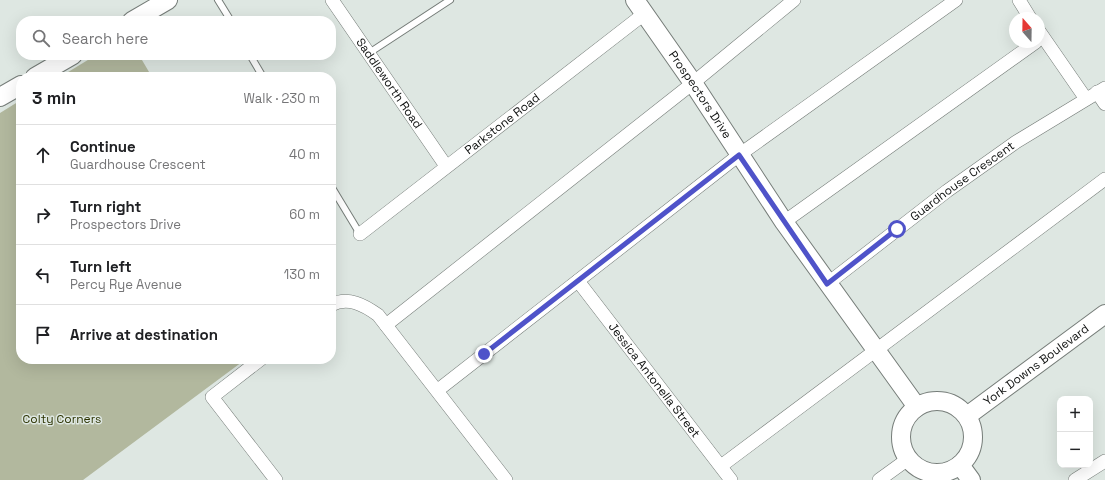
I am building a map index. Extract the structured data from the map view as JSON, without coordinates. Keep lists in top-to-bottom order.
{
  "streets": {
    "street": [
      "Saddleworth Road",
      "Prospectors Drive",
      "Parkstone Road",
      "Guardhouse Crescent",
      "York Downs Boulevard",
      "Jessica Antonella Street"
    ]
  },
  "crossings": [
    ["Saddleworth Road", "Parkstone Road"],
    ["Prospectors Drive", "Parkstone Road"],
    ["Prospectors Drive", "Guardhouse Crescent"],
    ["Prospectors Drive", "York Downs Boulevard"]
  ],
  "parks": ["Colty Corners"],
  "north": "top",
  "page": {
    "search": "Search here",
    "heading": ["3 min", "Walk · 230 m"],
    "list": [
      ["Continue", "Guardhouse Crescent", "40 m"],
      ["Turn right", "Prospectors Drive", "60 m"],
      ["Turn left", "Percy Rye Avenue", "130 m"],
      "Arrive at destination"
    ],
    "map_buttons": ["+", "−"]
  }
}
